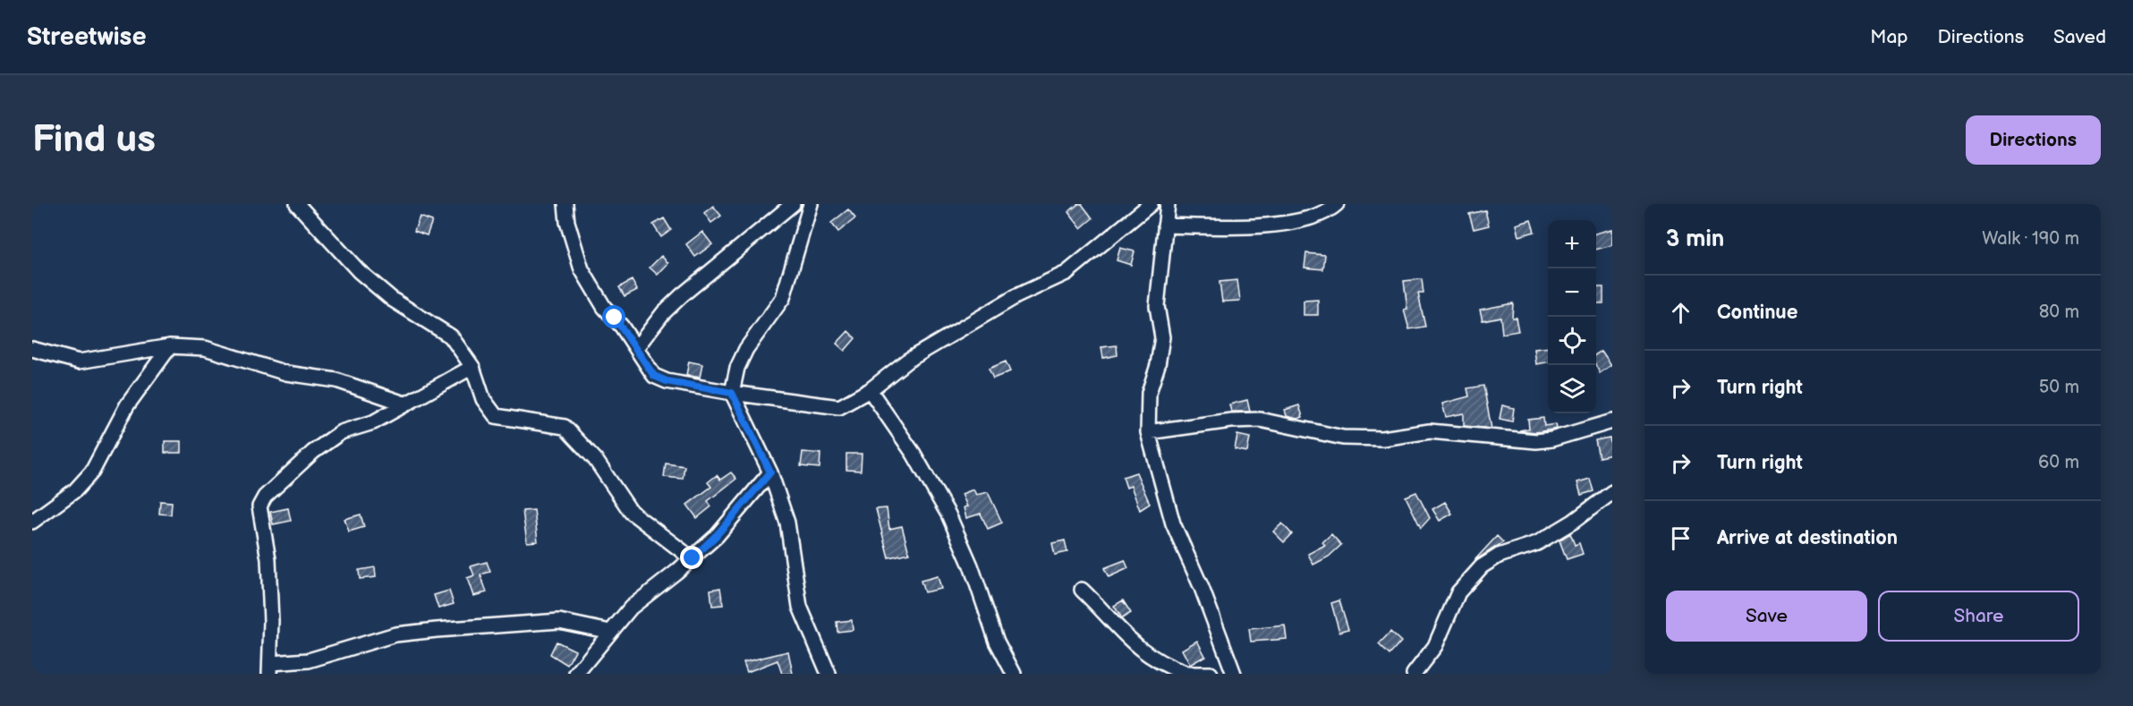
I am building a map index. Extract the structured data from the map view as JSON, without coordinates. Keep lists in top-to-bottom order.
{
  "page": {
    "header": "Streetwise",
    "nav": ["Map", "Directions", "Saved"],
    "buttons": [
      "Directions",
      ["Save", "Share"]
    ],
    "title": "Find us",
    "heading": ["3 min", "Walk · 190 m"],
    "map_buttons": ["+", "−"],
    "list": [
      ["Continue", "80 m"],
      ["Turn right", "50 m"],
      ["Turn right", "60 m"],
      "Arrive at destination"
    ]
  }
}
